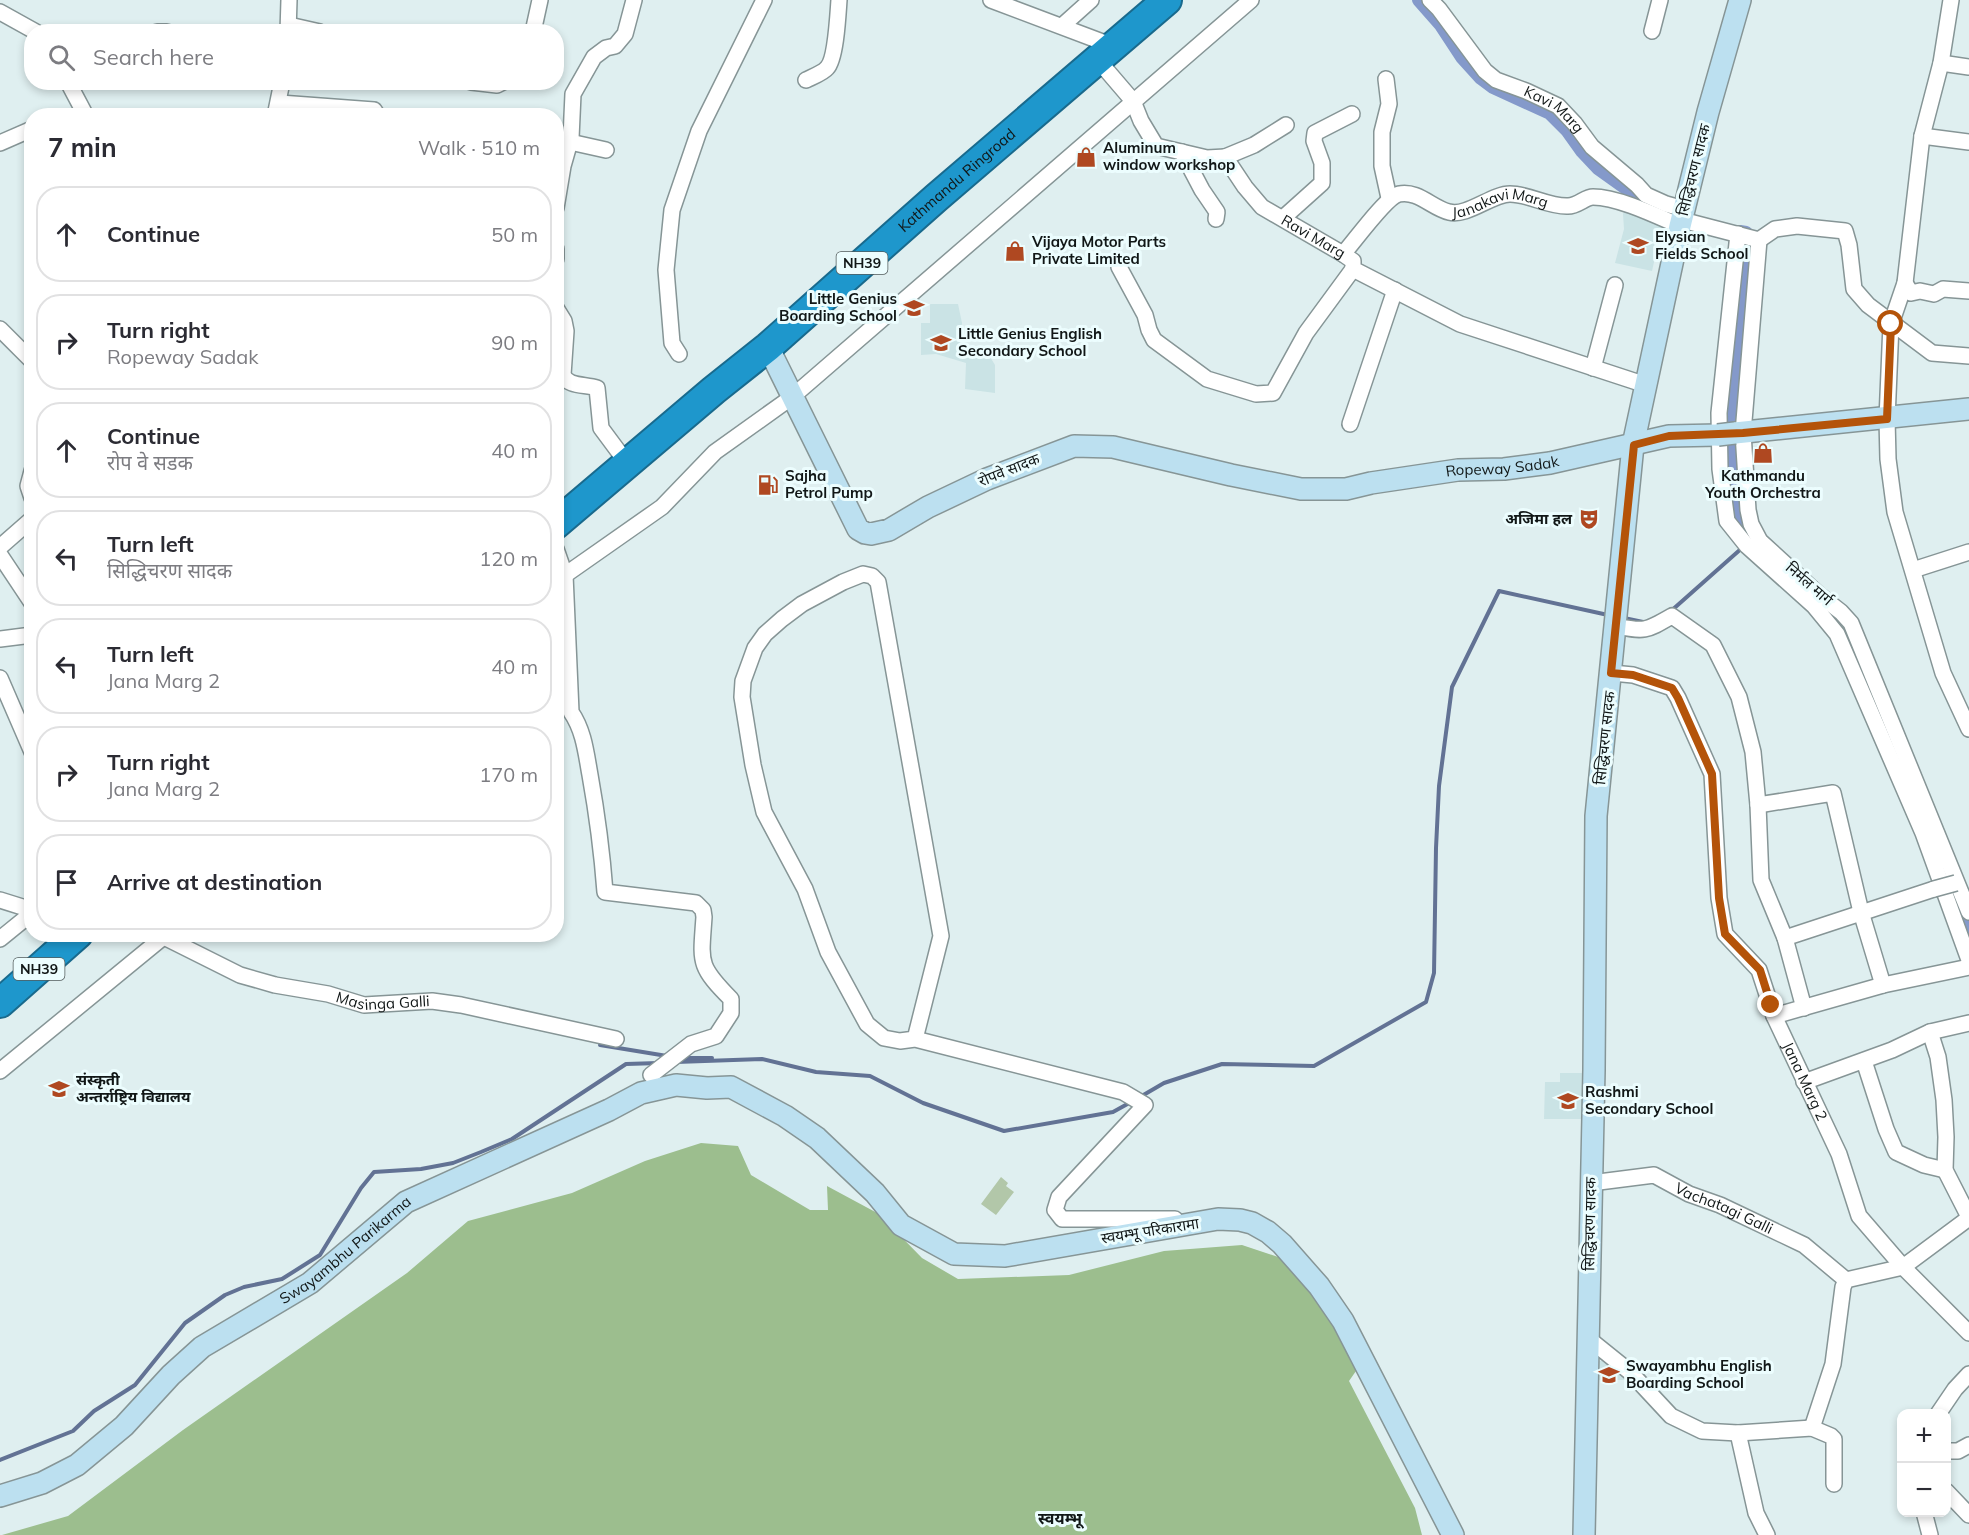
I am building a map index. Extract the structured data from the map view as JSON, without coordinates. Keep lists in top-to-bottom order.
{
  "streets": {
    "highway": ["Kathmandu Ringroad", "NH39"],
    "main road": [
      "सिद्धिचरण सादक",
      "Ropeway Sadak",
      "रोपवे सादक",
      "स्वयम्भू परिकारामा",
      "Swayambhu Parikarma"
    ],
    "street": [
      "Kavi Marg",
      "Janakavi Marg",
      "Ravi Marg",
      "निर्मल मार्ग",
      "Masinga Galli",
      "Jana Marg 2",
      "Vachatagi Galli"
    ]
  },
  "crossings": [
    ["Kavi Marg", "सिद्धिचरण सादक"],
    ["Kavi Marg", "Janakavi Marg"],
    ["सिद्धिचरण सादक", "Janakavi Marg"],
    ["सिद्धिचरण सादक", "Ravi Marg"],
    ["सिद्धिचरण सादक", "Ropeway Sadak"],
    ["सिद्धिचरण सादक", "Jana Marg 2"],
    ["सिद्धिचरण सादक", "Vachatagi Galli"],
    ["Kathmandu Ringroad", "रोपवे सादक"],
    ["Ropeway Sadak", "रोपवे सादक"],
    ["Ropeway Sadak", "निर्मल मार्ग"],
    ["स्वयम्भू परिकारामा", "Swayambhu Parikarma"]
  ],
  "districts": ["स्वयम्भू"],
  "places": {
    "shop": ["Aluminum window workshop", "Vijaya Motor Parts Private Limited", "Kathmandu Youth Orchestra"],
    "school or university": [
      "Elysian Fields School",
      "Little Genius Boarding School",
      "Little Genius English Secondary School",
      "संस्कृती अन्तर्राष्ट्रिय विद्यालय",
      "Rashmi Secondary School",
      "Swayambhu English Boarding School"
    ],
    "fuel station": ["Sajha Petrol Pump"],
    "theatre": ["अजिमा हल"]
  },
  "page": {
    "search": "Search here",
    "heading": ["7 min", "Walk · 510 m"],
    "list": [
      ["Continue", "50 m"],
      ["Turn right", "Ropeway Sadak", "90 m"],
      ["Continue", "रोप वे सडक", "40 m"],
      ["Turn left", "सिद्धिचरण सादक", "120 m"],
      ["Turn left", "Jana Marg 2", "40 m"],
      ["Turn right", "Jana Marg 2", "170 m"],
      "Arrive at destination"
    ],
    "map_buttons": ["+", "−"]
  }
}
